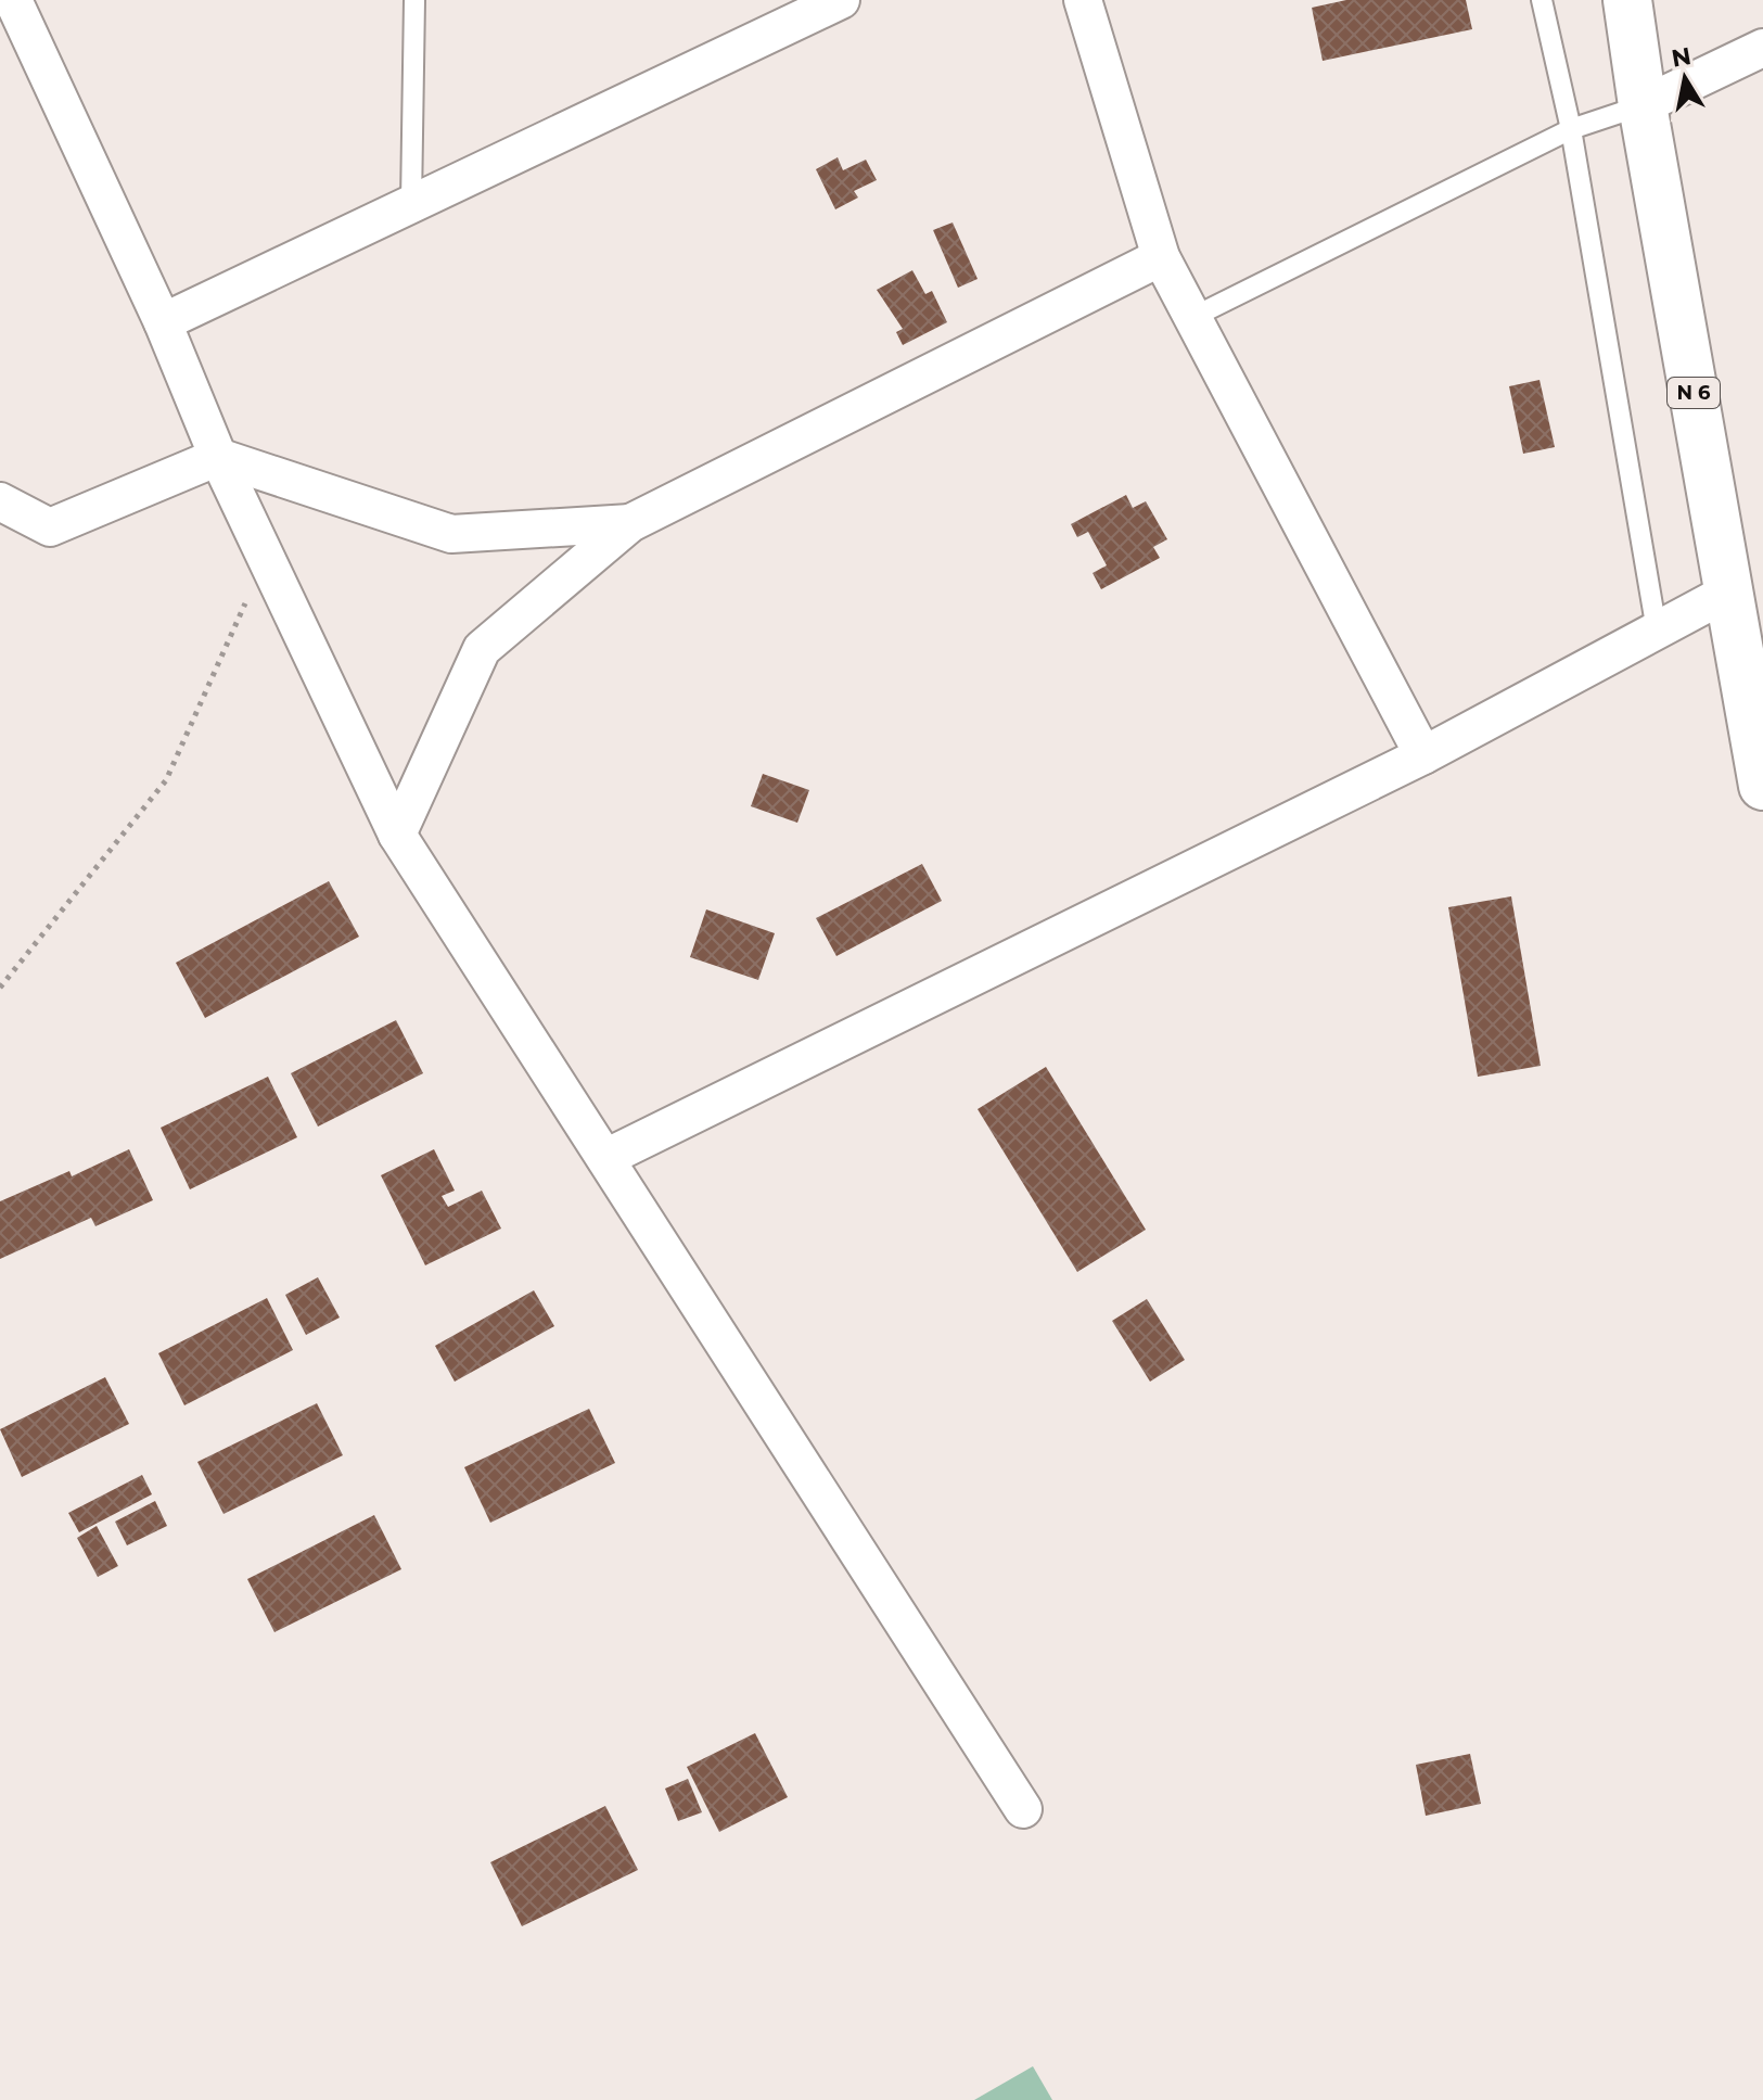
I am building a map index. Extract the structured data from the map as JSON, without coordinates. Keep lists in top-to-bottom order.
{
  "streets": {
    "main road": ["N 6"]
  },
  "north": "top"
}
